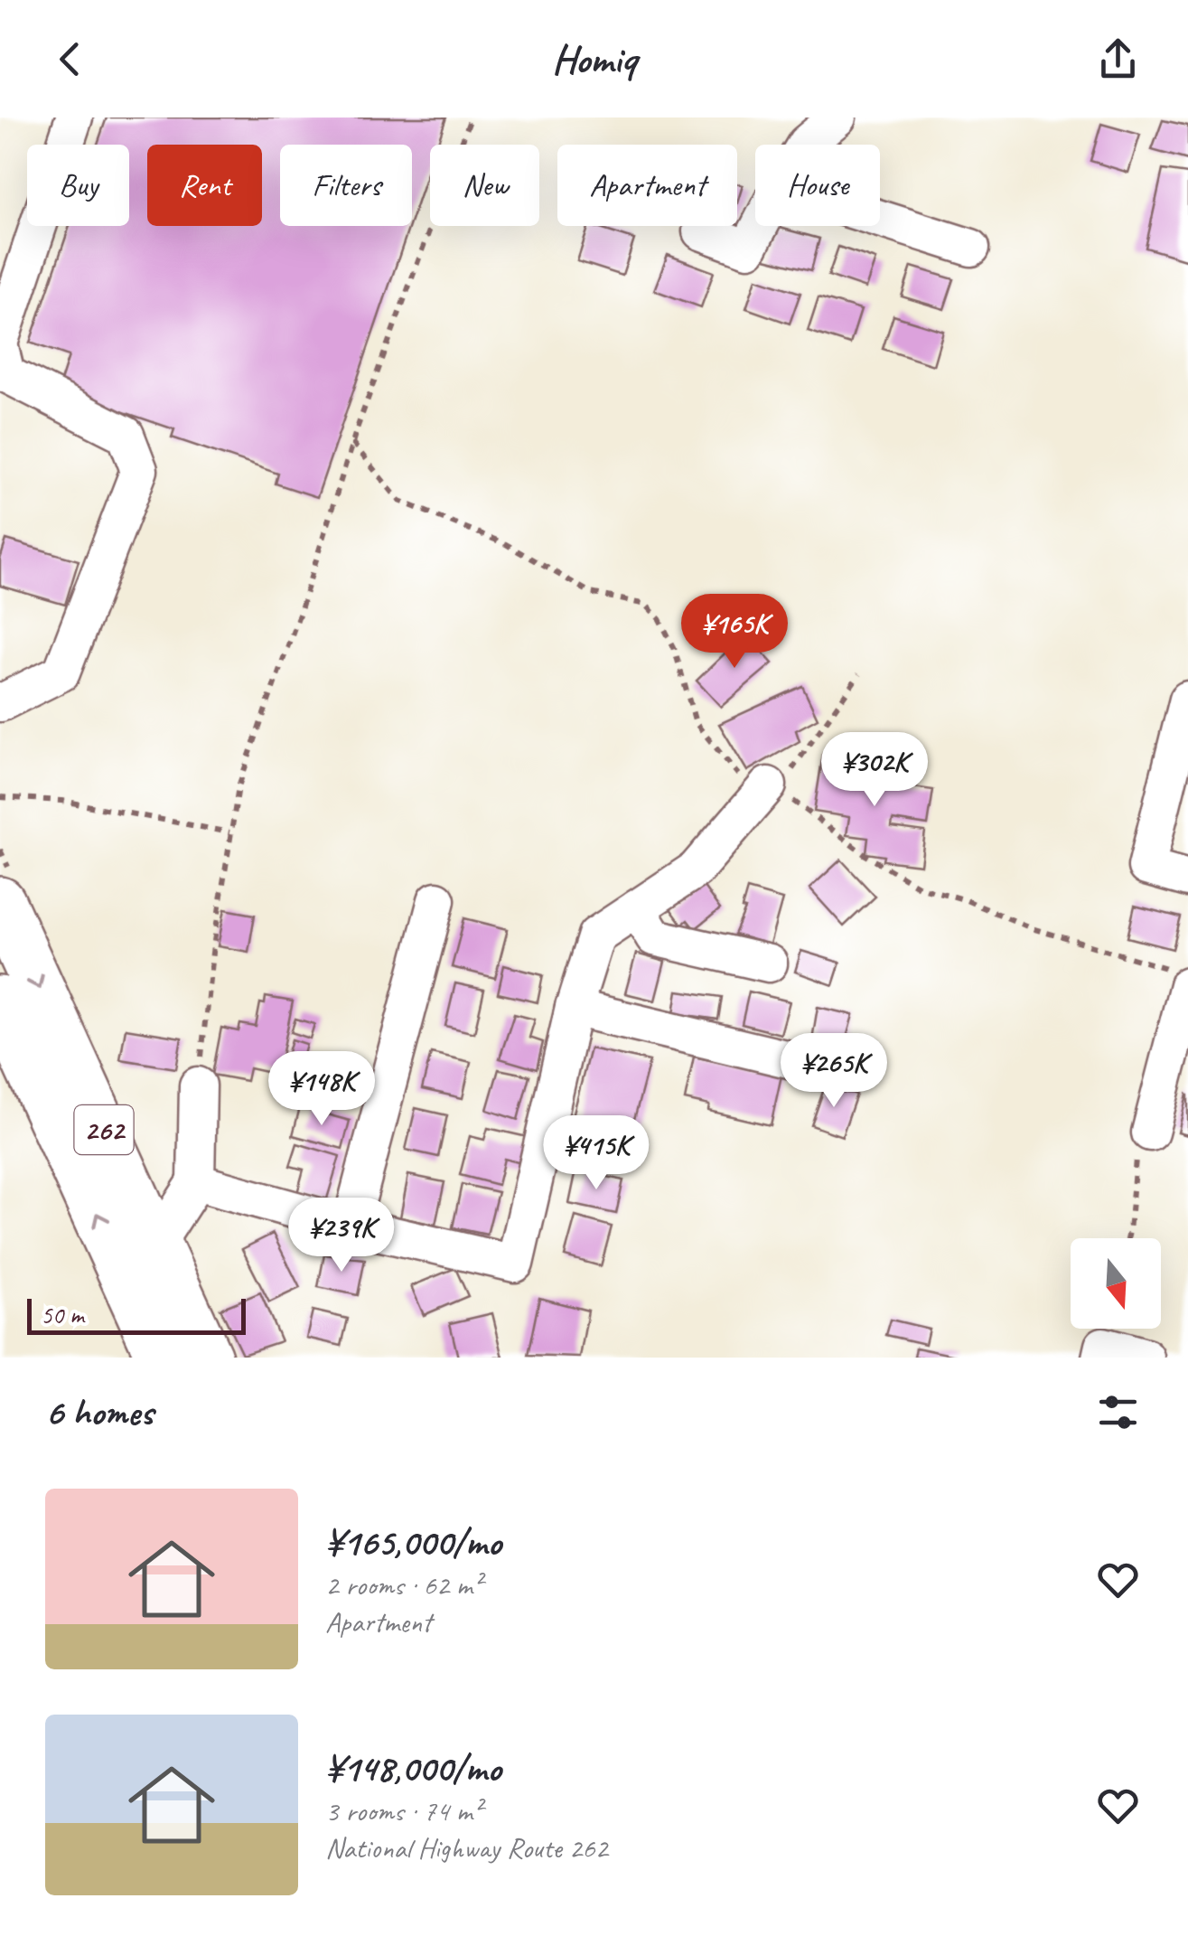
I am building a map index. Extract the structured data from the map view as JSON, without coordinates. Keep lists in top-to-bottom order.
{
  "streets": {
    "highway": ["262"]
  },
  "scale_bar": "50 m",
  "north": "bottom",
  "page": {
    "header": "Homiq",
    "chip": [
      "Buy",
      "Rent",
      "Filters",
      "New",
      "Apartment",
      "House"
    ],
    "price": [
      "¥165K",
      "¥302K",
      "¥265K",
      "¥148K",
      "¥415K",
      "¥239K"
    ],
    "scale": "50 m",
    "heading": "6 homes",
    "list": [
      {
        "name": "¥165,000/mo",
        "note": "2 rooms · 62 m² · Apartment"
      },
      {
        "name": "¥148,000/mo",
        "note": "3 rooms · 74 m² · National Highway Route 262"
      }
    ]
  }
}
